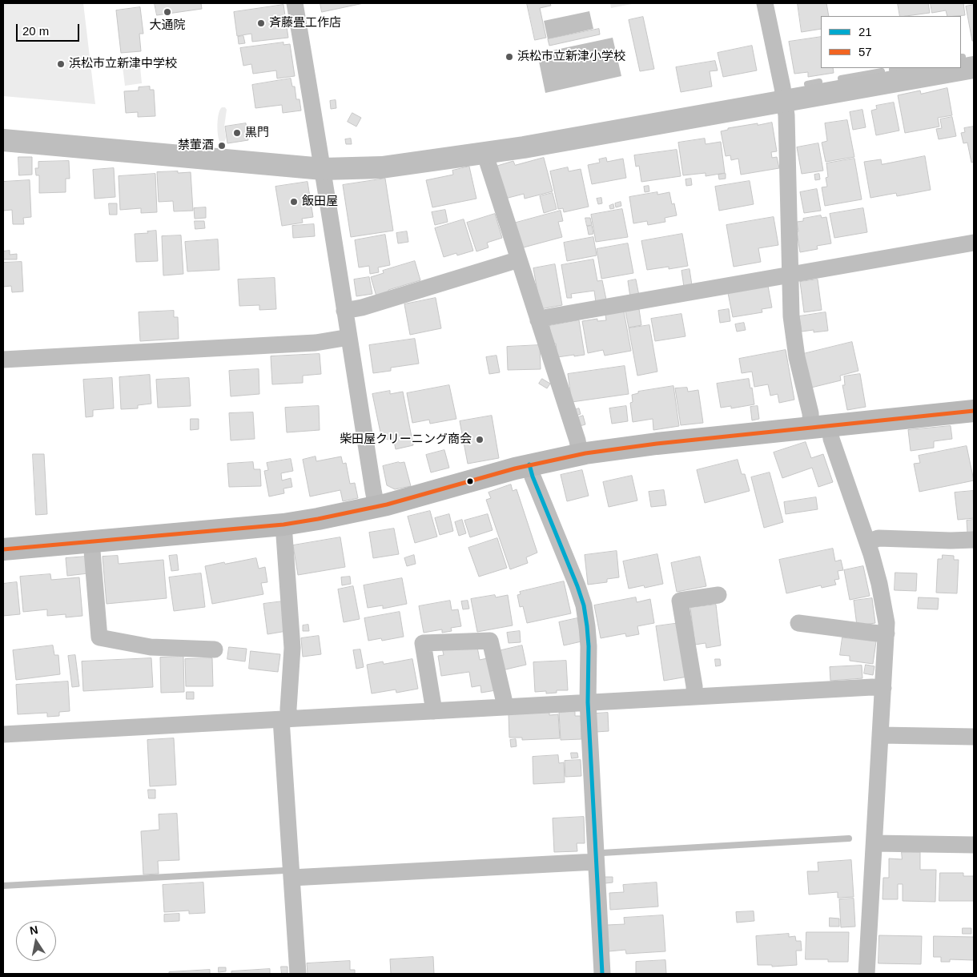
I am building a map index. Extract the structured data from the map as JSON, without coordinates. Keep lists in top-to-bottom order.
{
  "places": [
    "大通院",
    "斉藤畳工作店",
    "浜松市立新津小学校",
    "浜松市立新津中学校",
    "黒門",
    "禁葷酒",
    "飯田屋",
    "柴田屋クリーニング商会"
  ],
  "lines": ["transit line 57", "transit line 21"],
  "legend": ["21", "57"],
  "scale_bar": "20 m",
  "north": "top"
}
